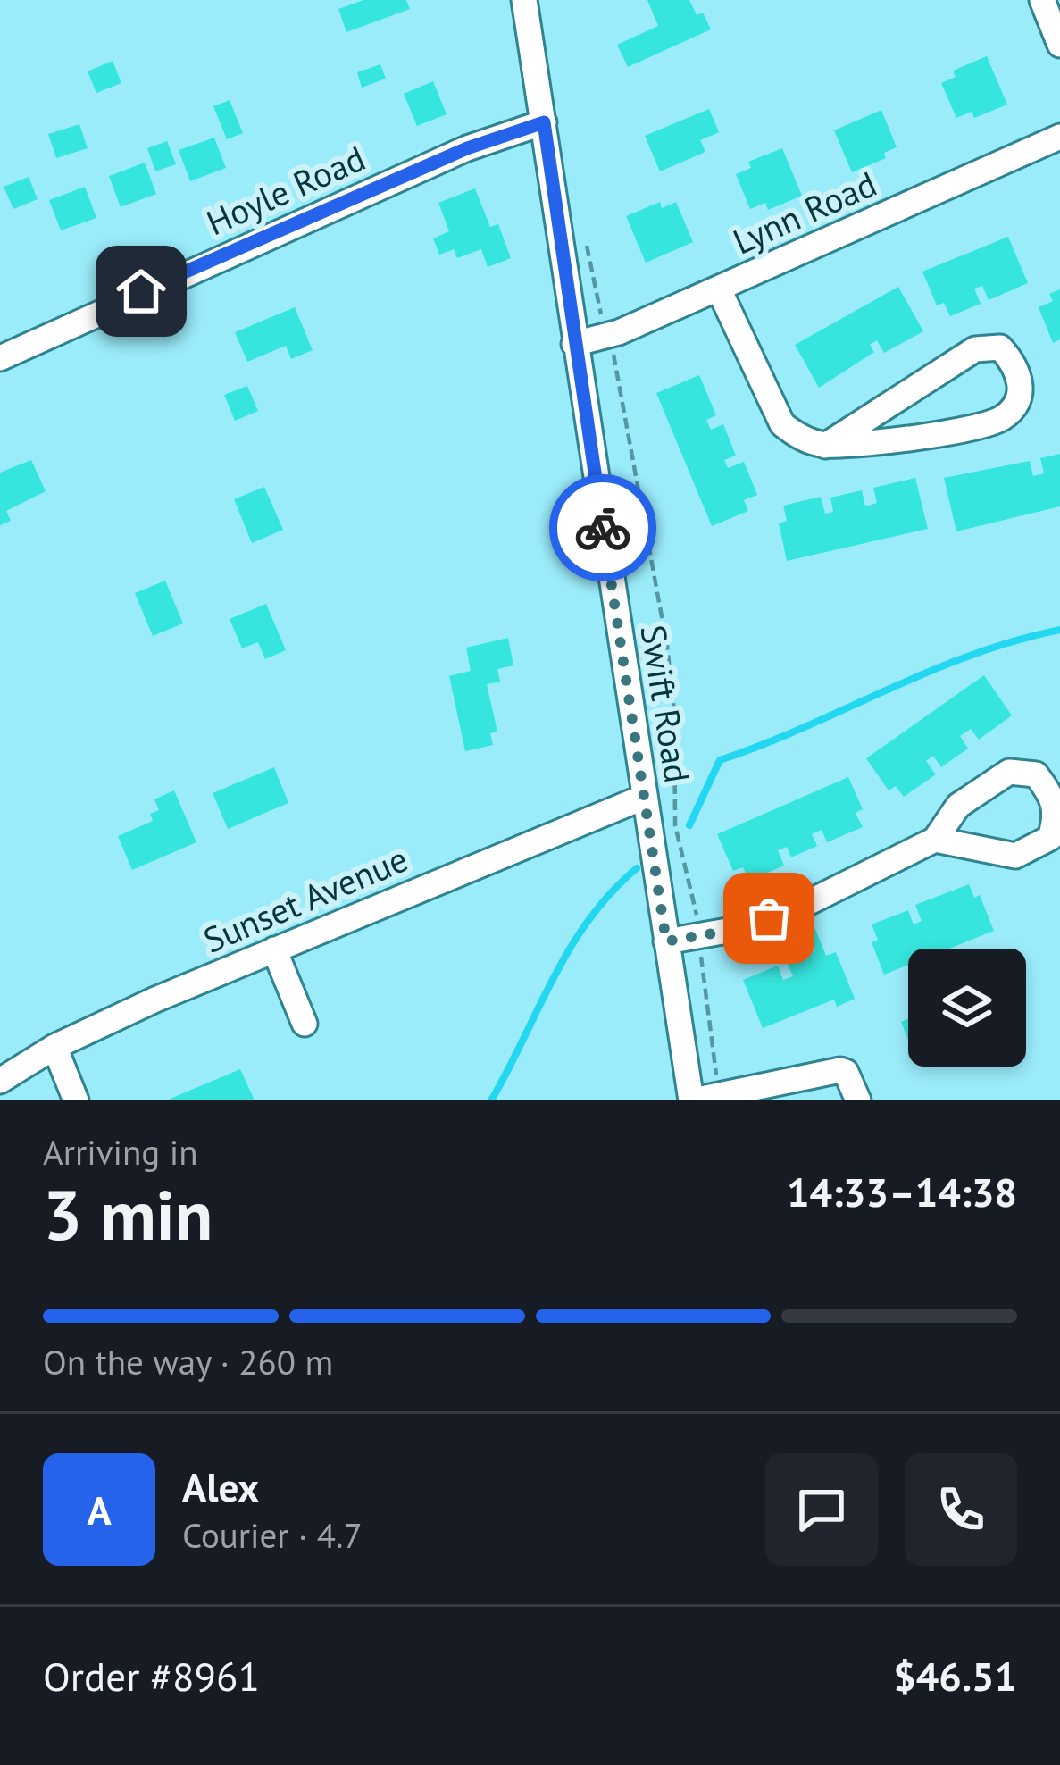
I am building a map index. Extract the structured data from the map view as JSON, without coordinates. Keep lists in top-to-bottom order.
{
  "streets": {
    "street": [
      "Hoyle Road",
      "Lynn Road",
      "Swift Road",
      "Sunset Avenue"
    ]
  },
  "crossings": [
    ["Hoyle Road", "Swift Road"],
    ["Lynn Road", "Swift Road"],
    ["Swift Road", "Sunset Avenue"]
  ],
  "page": {
    "heading": ["3 min", "Arriving in", "14:33–14:38"],
    "panel": [
      "Alex",
      "Courier · 4.7",
      "Order #8961",
      "$46.51"
    ],
    "bar": "On the way · 260 m",
    "round": "A"
  }
}
